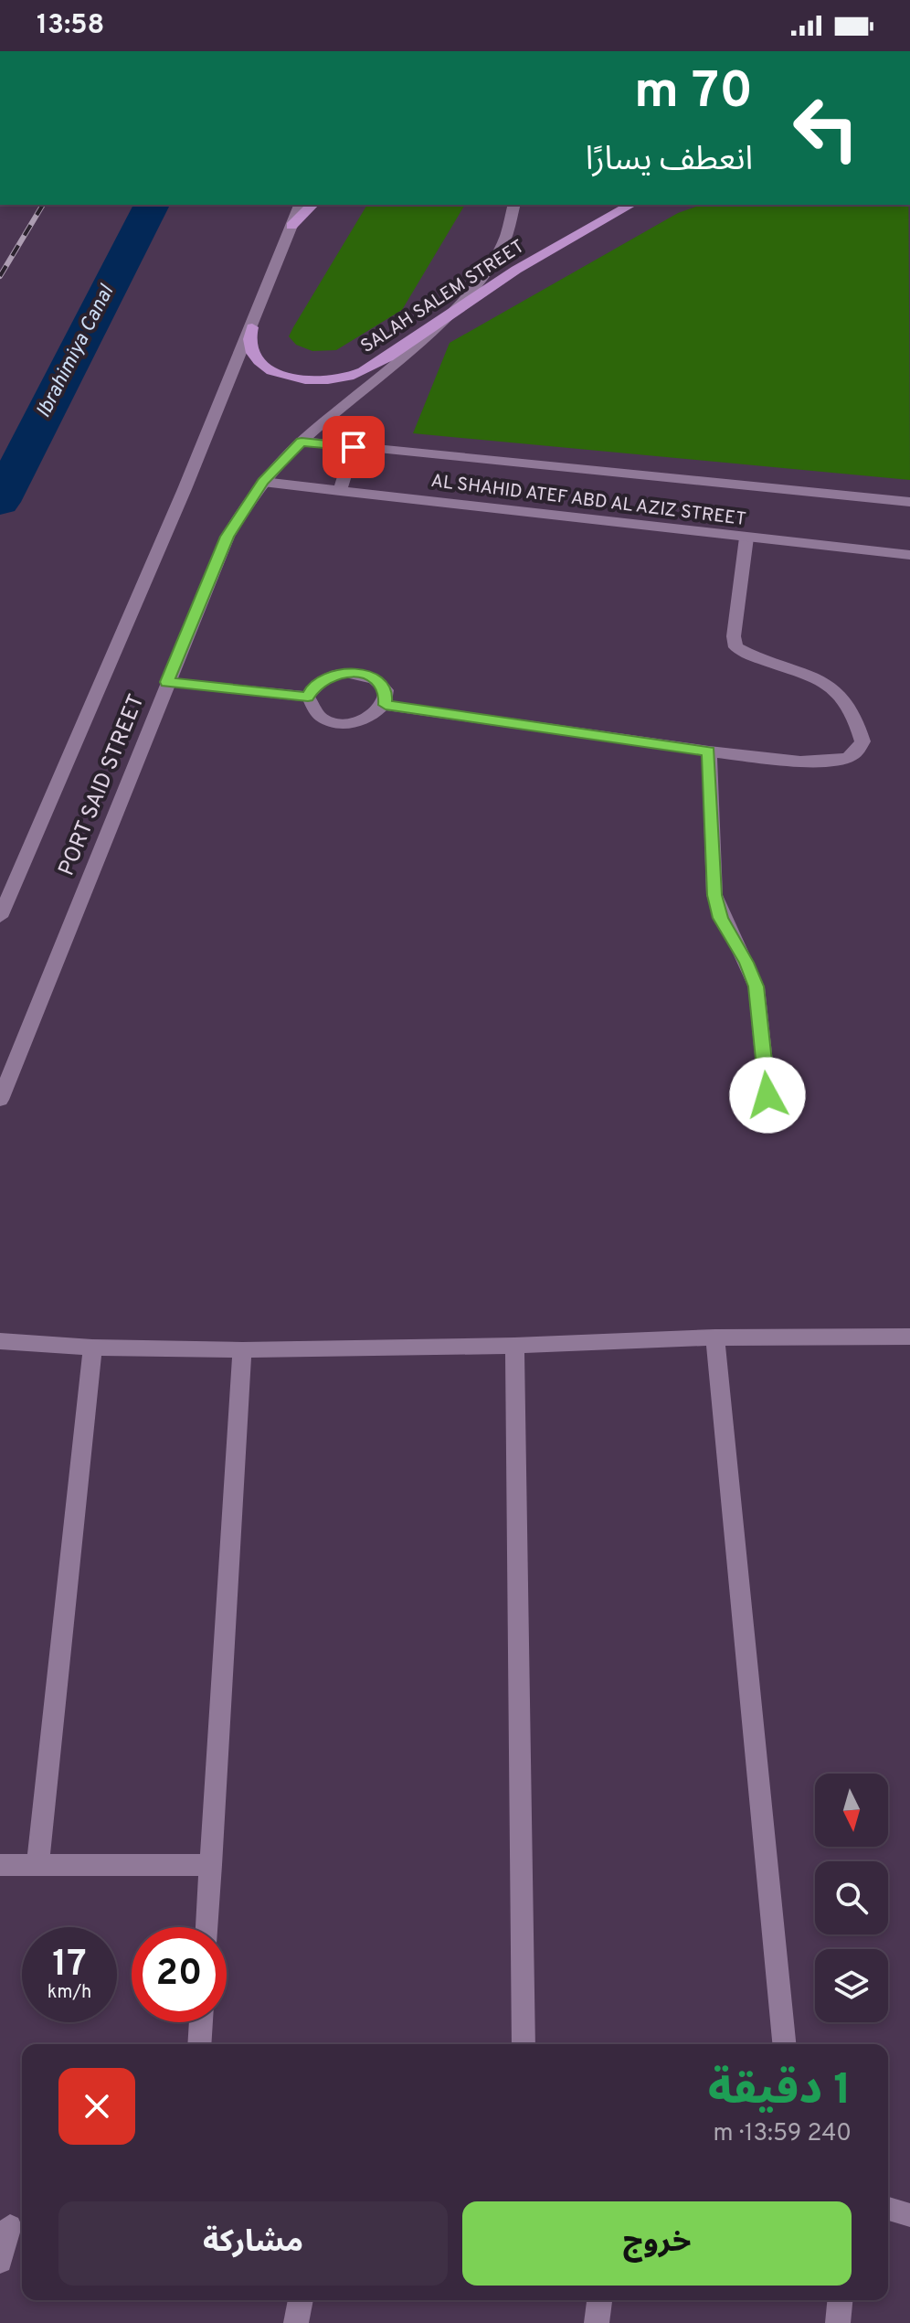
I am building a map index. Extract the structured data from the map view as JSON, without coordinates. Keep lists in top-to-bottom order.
{
  "streets": {
    "main road": ["SALAH SALEM STREET"],
    "street": ["AL SHAHID ATEF ABD AL AZIZ STREET", "PORT SAID STREET"]
  },
  "crossings": [
    ["SALAH SALEM STREET", "PORT SAID STREET"],
    ["AL SHAHID ATEF ABD AL AZIZ STREET", "PORT SAID STREET"]
  ],
  "water": ["Ibrahimiya Canal"],
  "north": "bottom",
  "page": {
    "status": "13:58",
    "turn": ["70 m", "انعطف يسارًا"],
    "speed": "17 km/h",
    "limit": "20",
    "heading": ["1 دقيقة", "240 m · 13:59"],
    "buttons": ["خروج", "مشاركة"]
  }
}
